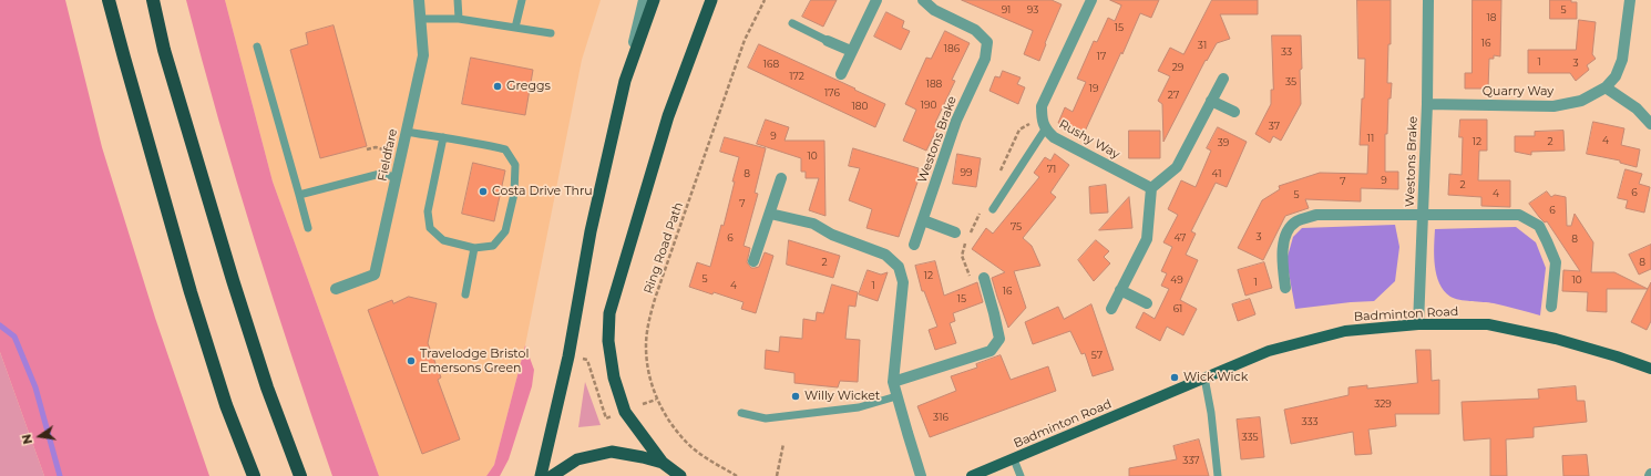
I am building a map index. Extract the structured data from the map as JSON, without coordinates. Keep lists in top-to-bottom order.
{
  "streets": {
    "main road": ["Badminton Road"],
    "street": [
      "Quarry Way",
      "Westons Brake",
      "Rushy Way",
      "Fieldfare"
    ],
    "path": ["Ring Road Path"]
  },
  "crossings": [
    ["Quarry Way", "Westons Brake"],
    ["Westons Brake", "Badminton Road"]
  ],
  "places": [
    "Greggs",
    "Costa Drive Thru",
    "Travelodge Bristol Emersons Green",
    "Wick Wick",
    "Willy Wicket"
  ],
  "house_numbers": [
    "91",
    "93",
    "5",
    "18",
    "15",
    "16",
    "31",
    "186",
    "33",
    "17",
    "1",
    "3",
    "168",
    "29",
    "172",
    "35",
    "188",
    "19",
    "176",
    "27",
    "190",
    "180",
    "37",
    "9",
    "11",
    "4",
    "12",
    "2",
    "39",
    "10",
    "71",
    "99",
    "8",
    "41",
    "9",
    "7",
    "2",
    "6",
    "4",
    "5",
    "7",
    "6",
    "75",
    "3",
    "6",
    "47",
    "8",
    "2",
    "8",
    "12",
    "5",
    "49",
    "10",
    "1",
    "4",
    "1",
    "16",
    "15",
    "61",
    "57",
    "329",
    "316",
    "333",
    "335",
    "337"
  ],
  "north": "left"
}
